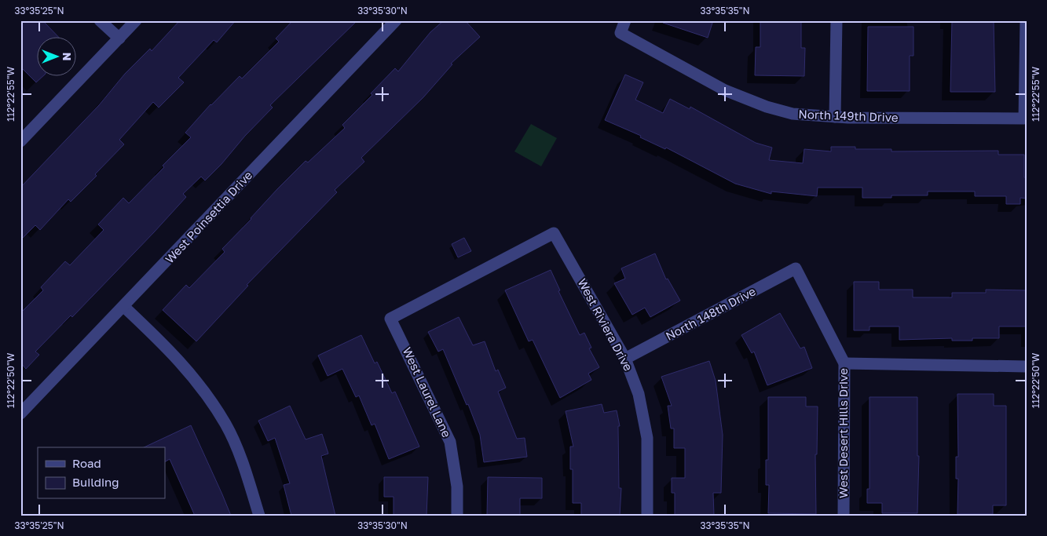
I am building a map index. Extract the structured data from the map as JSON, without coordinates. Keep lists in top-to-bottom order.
{
  "streets": {
    "street": [
      "North 149th Drive",
      "West Poinsettia Drive",
      "North 148th Drive",
      "West Riviera Drive",
      "West Laurel Lane",
      "West Desert Hills Drive"
    ]
  },
  "crossings": [
    ["North 148th Drive", "West Riviera Drive"],
    ["North 148th Drive", "West Desert Hills Drive"],
    ["West Riviera Drive", "West Laurel Lane"]
  ],
  "legend": ["Road", "Building"],
  "north": "right",
  "coordinates": [
    "33°35'25\"N",
    "33°35'30\"N",
    "33°35'35\"N",
    "112°22'55\"W",
    "112°22'50\"W"
  ]
}
